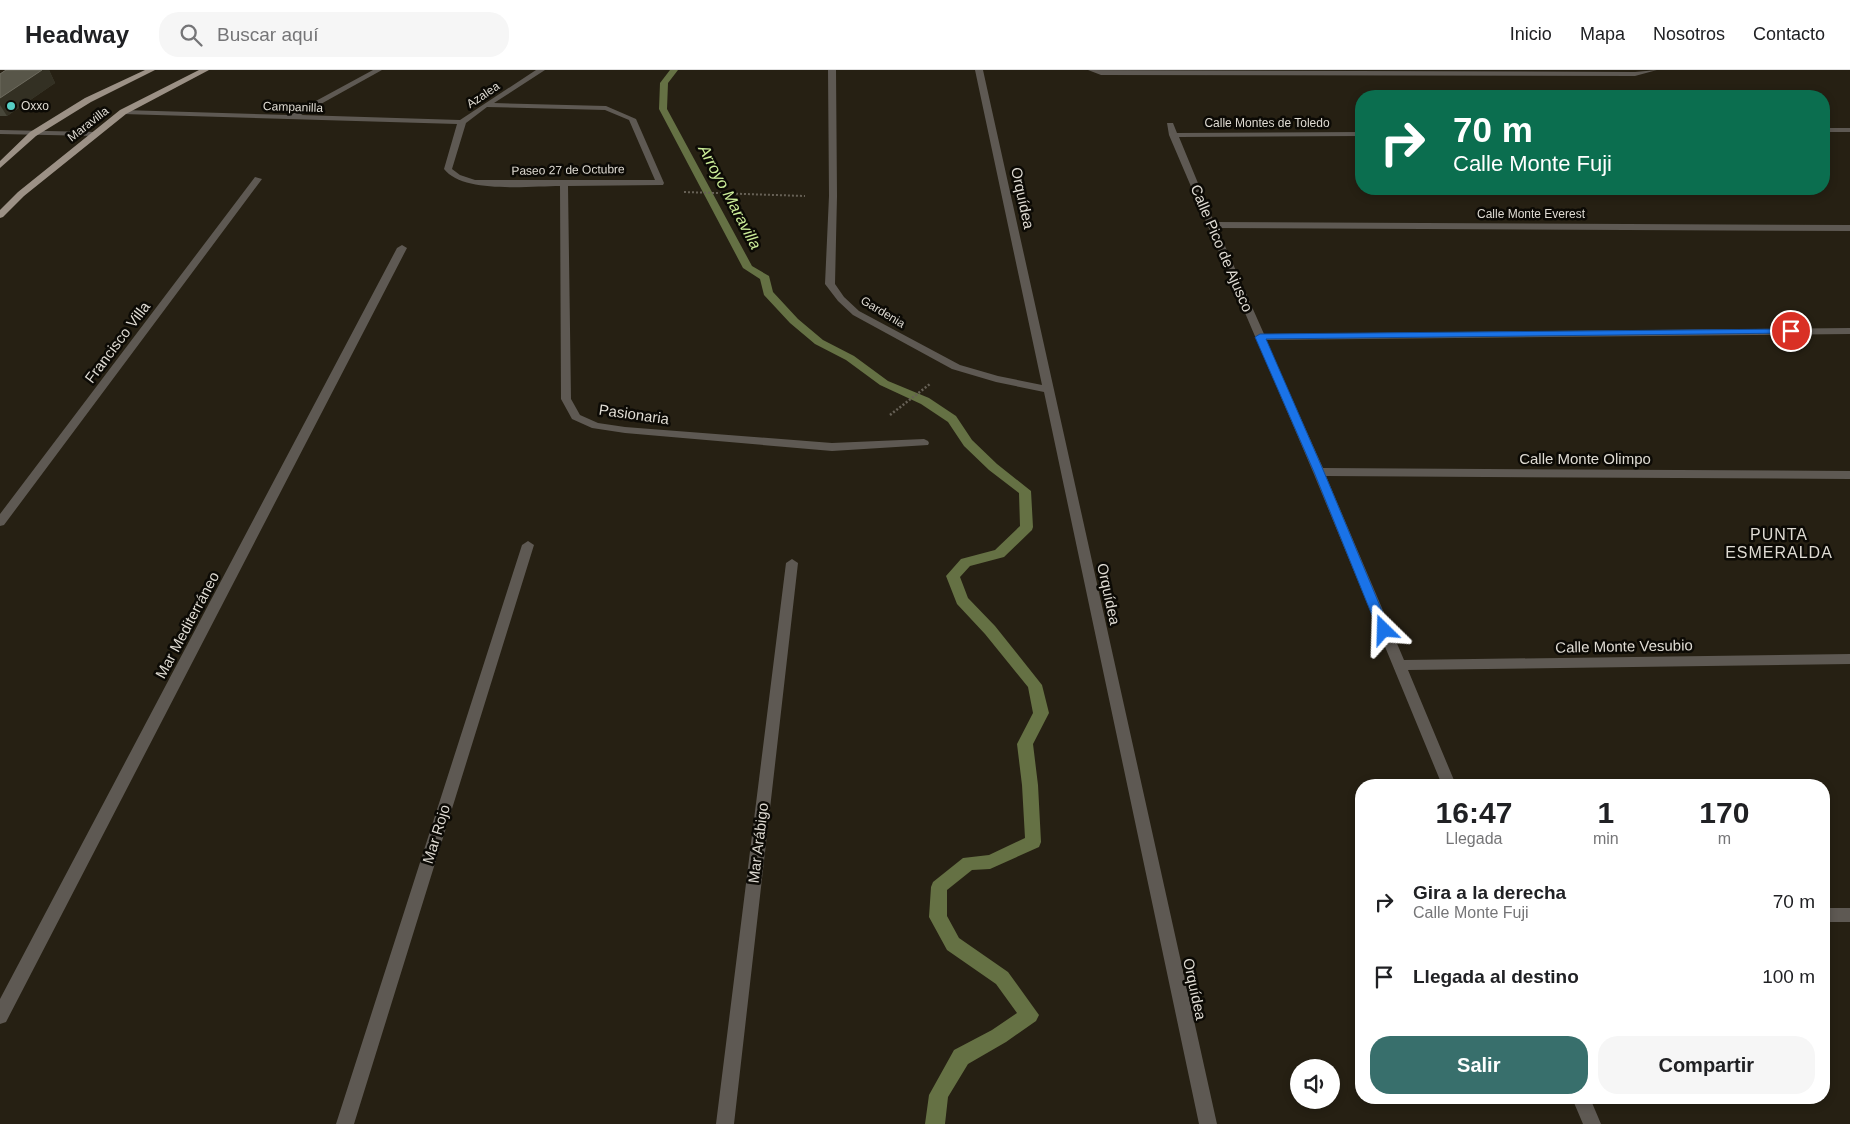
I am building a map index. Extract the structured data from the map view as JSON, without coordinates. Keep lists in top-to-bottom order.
{
  "streets": {
    "main road": ["Maravilla"],
    "street": [
      "Azalea",
      "Campanilla",
      "Calle Montes de Toledo",
      "Paseo 27 de Octubre",
      "Orquídea",
      "Calle Monte Everest",
      "Calle Pico de Ajusco",
      "Gardenia",
      "Francisco Villa",
      "Pasionaria",
      "Calle Monte Olimpo",
      "Mar Mediterráneo",
      "Calle Monte Vesubio",
      "Mar Rojo",
      "Mar Arábigo"
    ]
  },
  "crossings": [
    ["Azalea", "Campanilla"],
    ["Azalea", "Paseo 27 de Octubre"],
    ["Campanilla", "Maravilla"],
    ["Campanilla", "Paseo 27 de Octubre"],
    ["Calle Montes de Toledo", "Calle Pico de Ajusco"],
    ["Paseo 27 de Octubre", "Pasionaria"],
    ["Orquídea", "Gardenia"],
    ["Calle Monte Everest", "Calle Pico de Ajusco"],
    ["Calle Pico de Ajusco", "Calle Monte Olimpo"],
    ["Calle Pico de Ajusco", "Calle Monte Vesubio"]
  ],
  "districts": ["PUNTA ESMERALDA"],
  "water": ["Arroyo Maravilla"],
  "places": ["Oxxo"],
  "page": {
    "header": "Headway",
    "search": "Buscar aquí",
    "nav": [
      "Inicio",
      "Mapa",
      "Nosotros",
      "Contacto"
    ],
    "turn": ["70 m", "Calle Monte Fuji"],
    "eta": [
      "16:47",
      "Llegada",
      "1",
      "min",
      "170",
      "m"
    ],
    "list": [
      {
        "name": "Gira a la derecha",
        "note": "Calle Monte Fuji",
        "value": "70 m"
      },
      {
        "name": "Llegada al destino",
        "value": "100 m"
      }
    ],
    "buttons": ["Salir", "Compartir"]
  }
}
